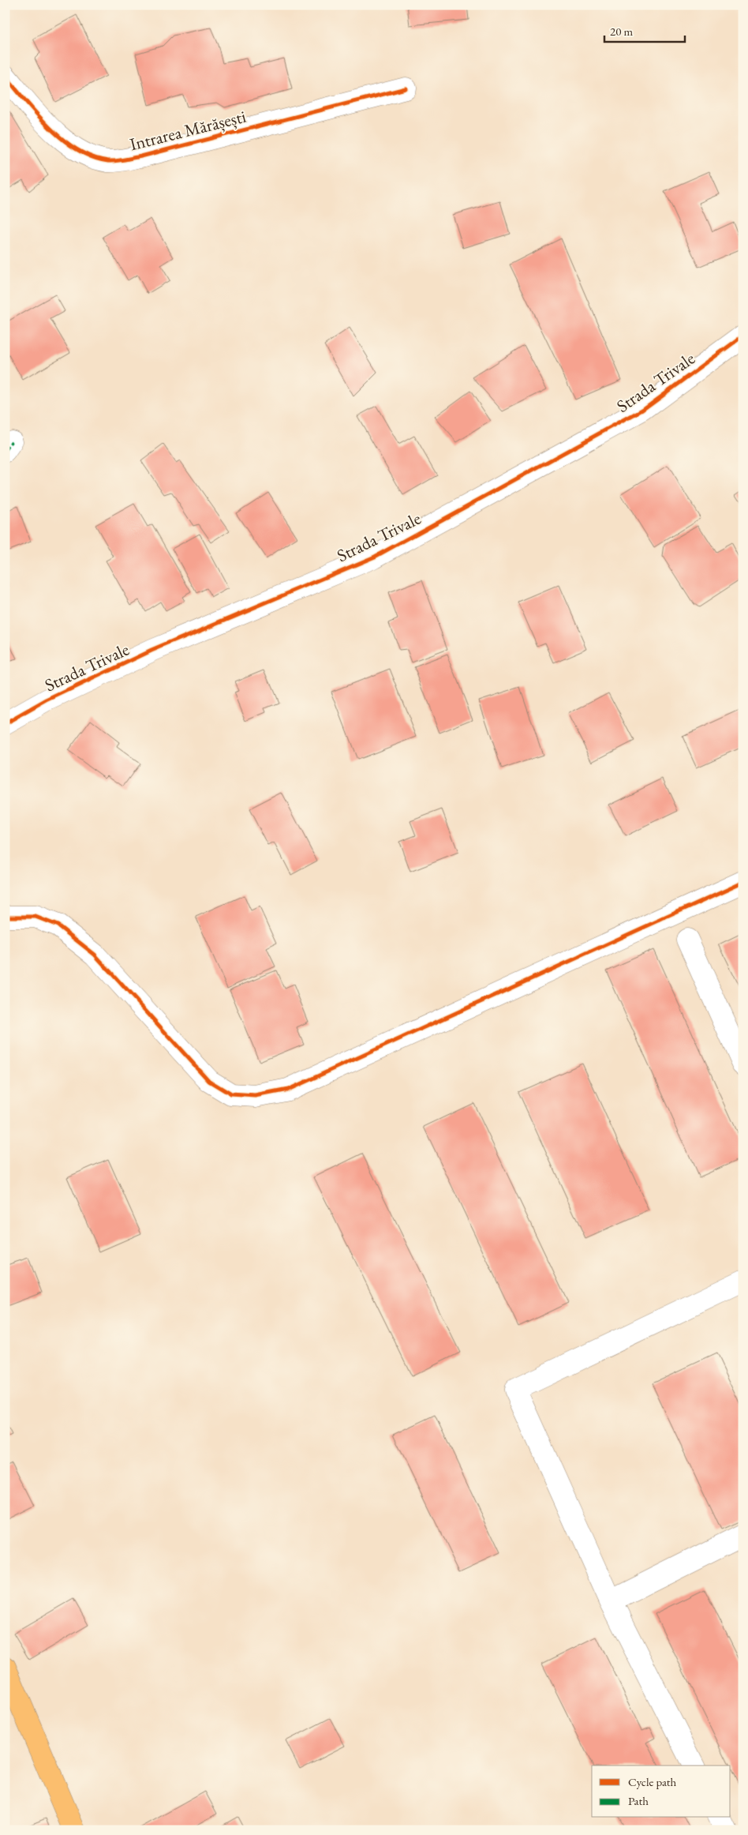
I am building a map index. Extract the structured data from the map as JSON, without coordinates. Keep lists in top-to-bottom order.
{
  "streets": {
    "street": ["Intrarea Mărășești", "Strada Trivale"]
  },
  "legend": ["Cycle path", "Path"],
  "scale_bar": "20 m"
}
